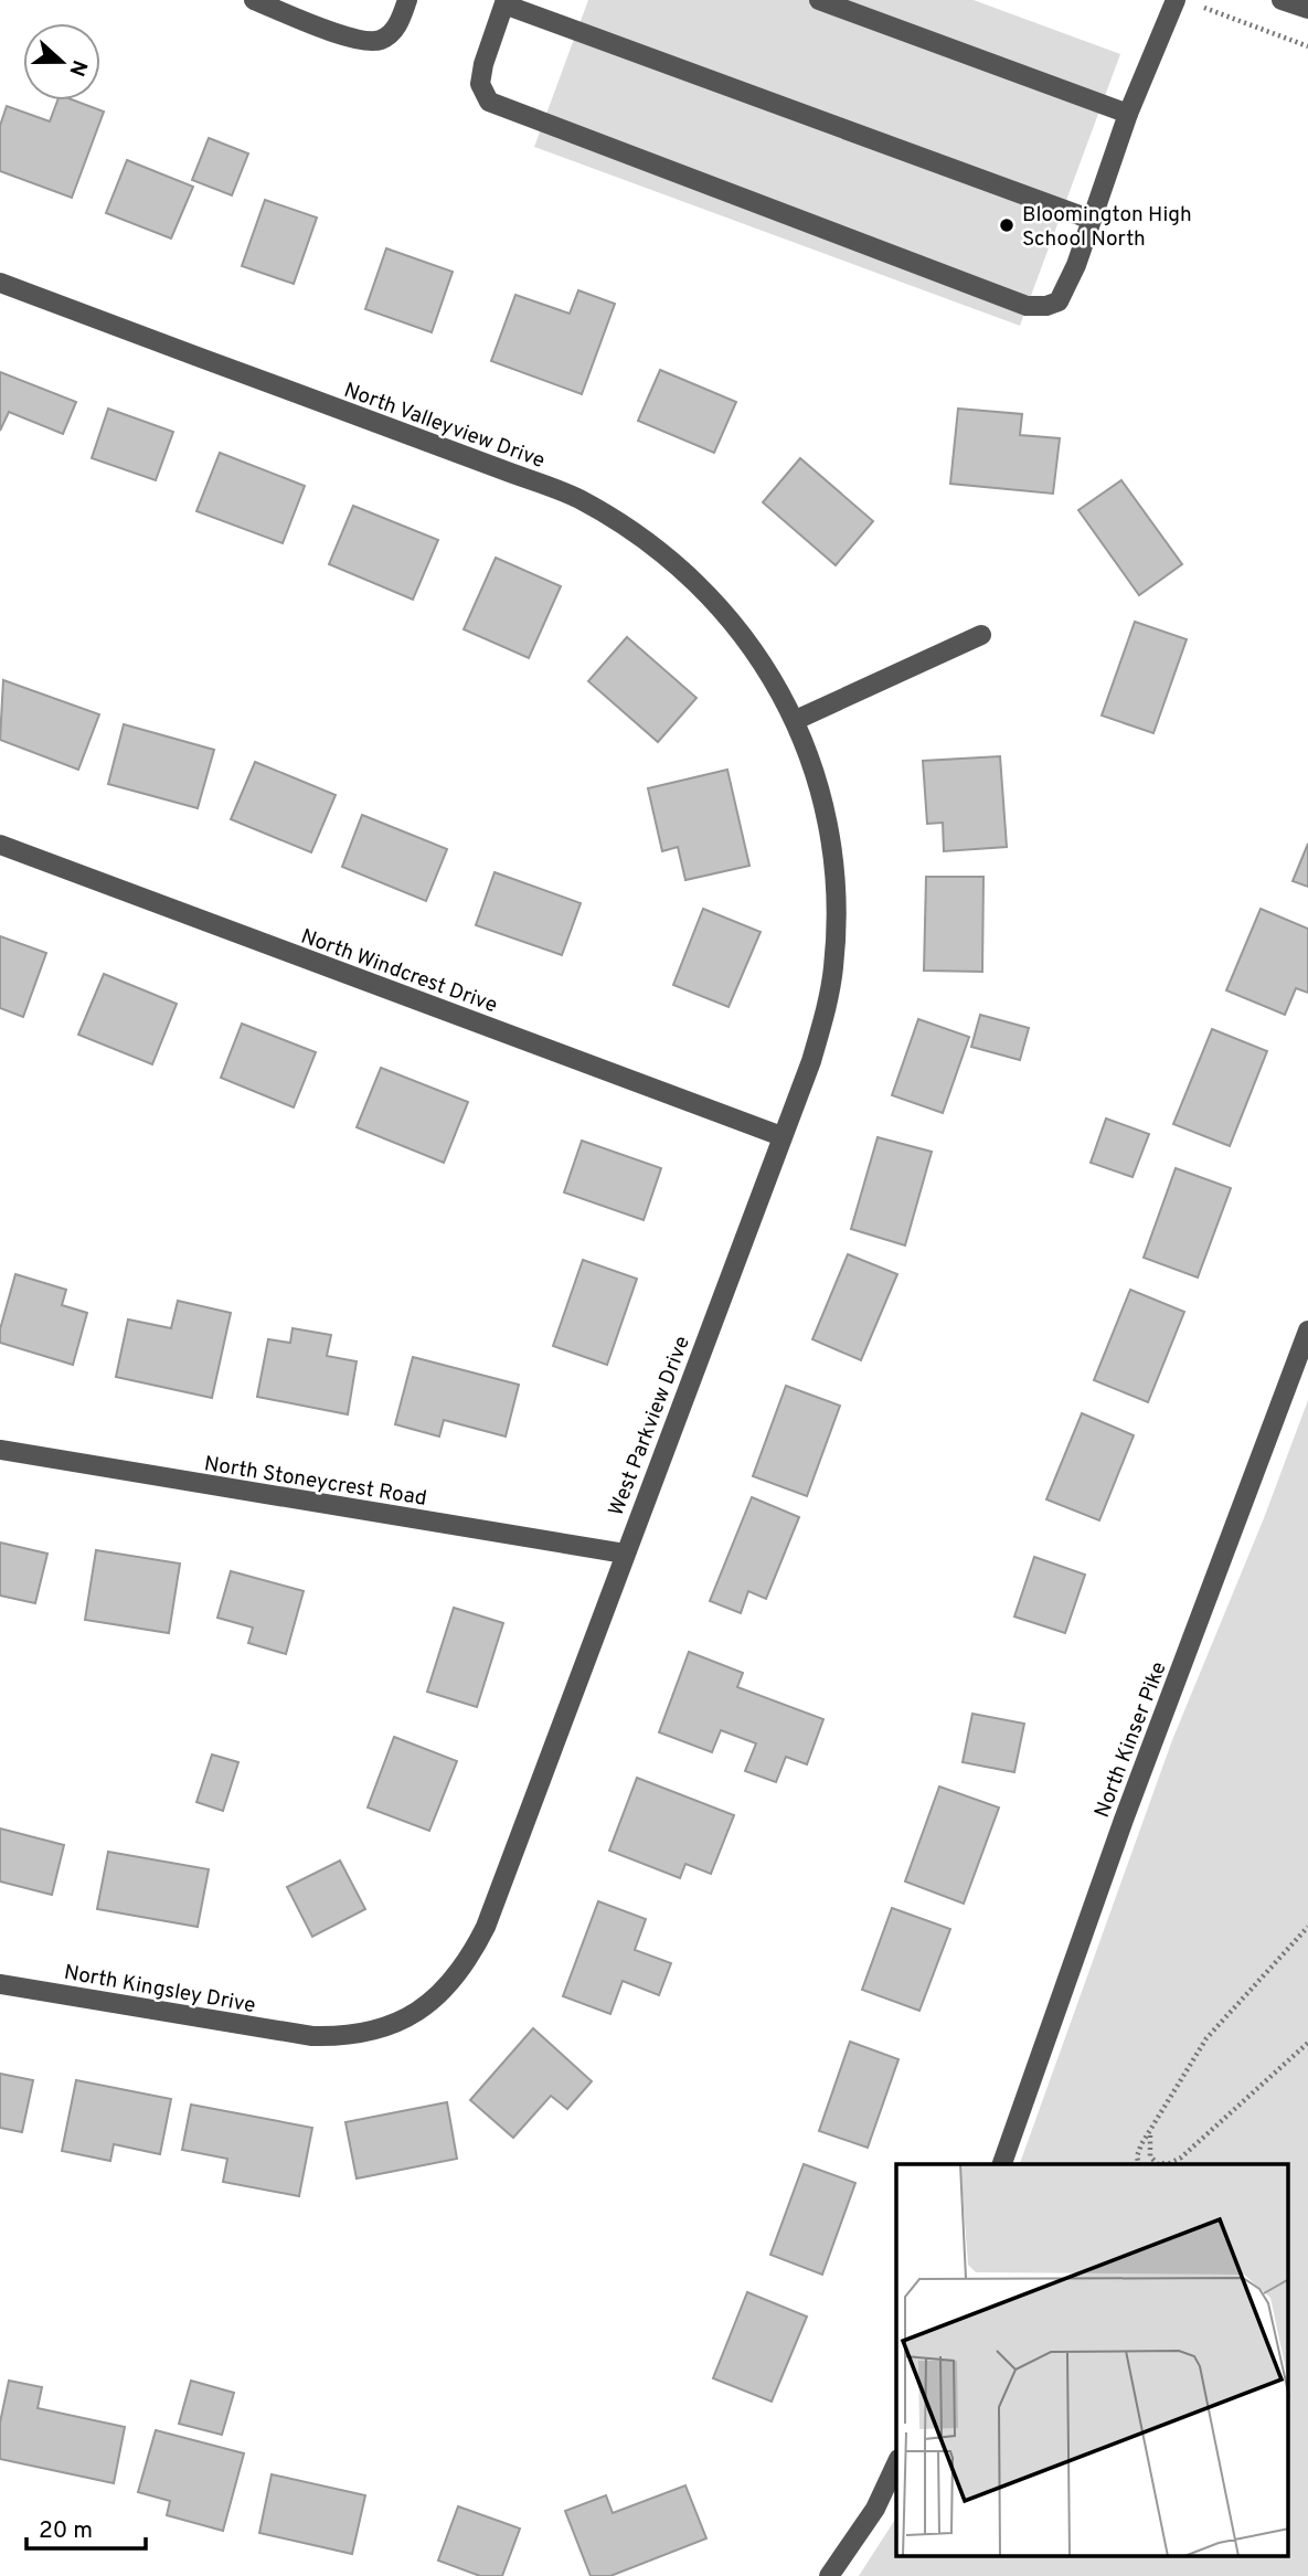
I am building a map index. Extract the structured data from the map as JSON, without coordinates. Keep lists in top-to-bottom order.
{
  "streets": {
    "street": [
      "North Valleyview Drive",
      "North Windcrest Drive",
      "West Parkview Drive",
      "North Stoneycrest Road",
      "North Kinser Pike",
      "North Kingsley Drive"
    ]
  },
  "crossings": [
    ["North Valleyview Drive", "West Parkview Drive"],
    ["North Windcrest Drive", "West Parkview Drive"],
    ["West Parkview Drive", "North Stoneycrest Road"],
    ["West Parkview Drive", "North Kingsley Drive"]
  ],
  "places": ["Bloomington High School North"],
  "scale_bar": "20 m",
  "north": "right"
}
